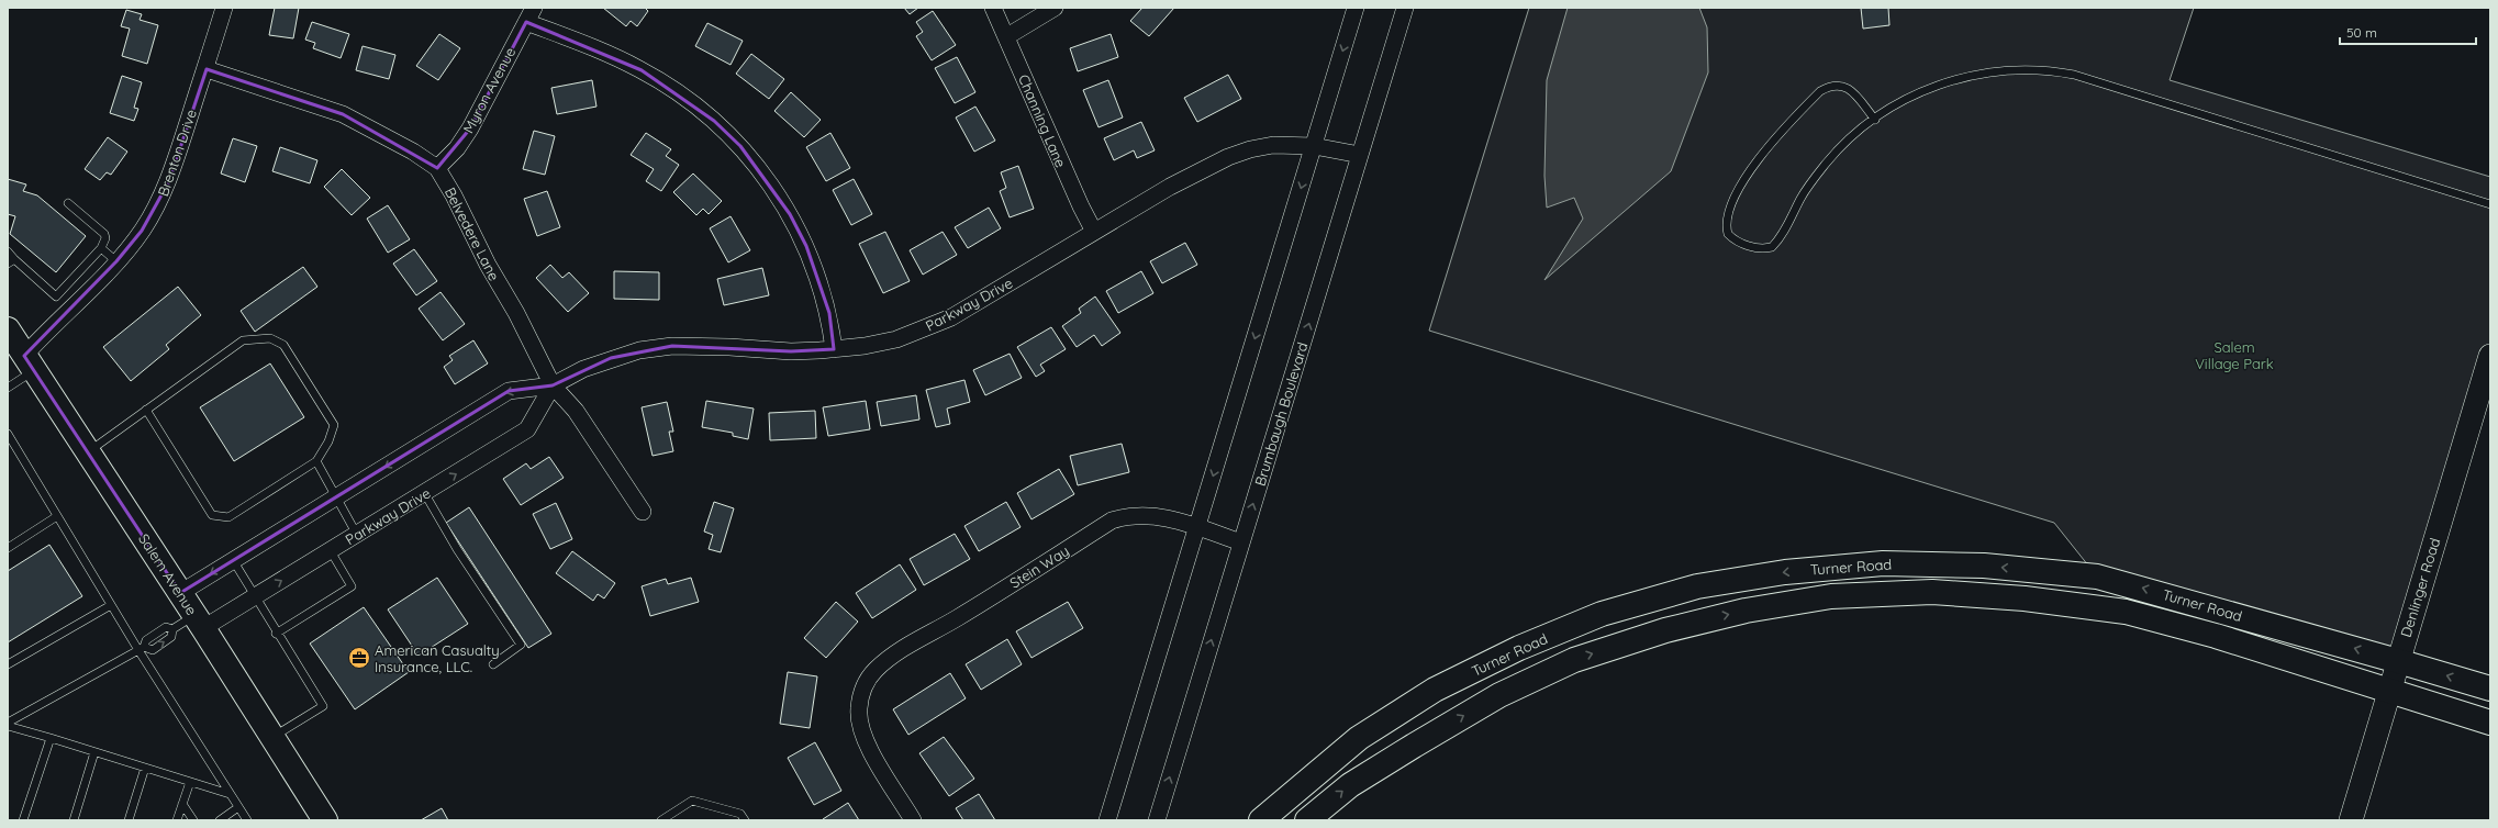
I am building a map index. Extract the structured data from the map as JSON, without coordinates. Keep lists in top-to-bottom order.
{
  "streets": {
    "main road": ["Turner Road", "Salem Avenue"],
    "street": [
      "Myron Avenue",
      "Channing Lane",
      "Brenton Drive",
      "Belvedere Lane",
      "Parkway Drive",
      "Brumbaugh Boulevard",
      "Stein Way",
      "Denlinger Road"
    ]
  },
  "crossings": [
    ["Myron Avenue", "Belvedere Lane"],
    ["Channing Lane", "Parkway Drive"],
    ["Brenton Drive", "Belvedere Lane"],
    ["Brenton Drive", "Salem Avenue"],
    ["Belvedere Lane", "Parkway Drive"],
    ["Parkway Drive", "Brumbaugh Boulevard"],
    ["Parkway Drive", "Salem Avenue"],
    ["Brumbaugh Boulevard", "Stein Way"],
    ["Turner Road", "Denlinger Road"]
  ],
  "parks": ["Salem Village Park"],
  "places": {
    "office": ["American Casualty Insurance, LLC."]
  },
  "scale_bar": "50 m"
}
